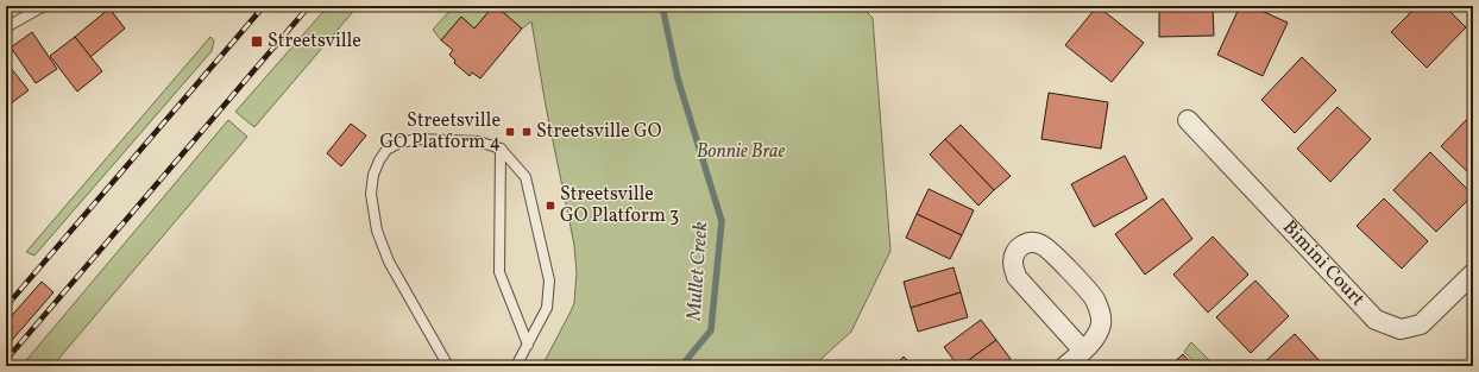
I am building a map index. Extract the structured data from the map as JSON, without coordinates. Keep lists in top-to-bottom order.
{
  "streets": {
    "street": ["Bimini Court"]
  },
  "water": ["Mullet Creek"],
  "parks": ["Bonnie Brae"],
  "places": {
    "transit": [
      "Streetsville",
      "Streetsville GO Platform 4",
      "Streetsville GO",
      "Streetsville GO Platform 3"
    ]
  }
}
